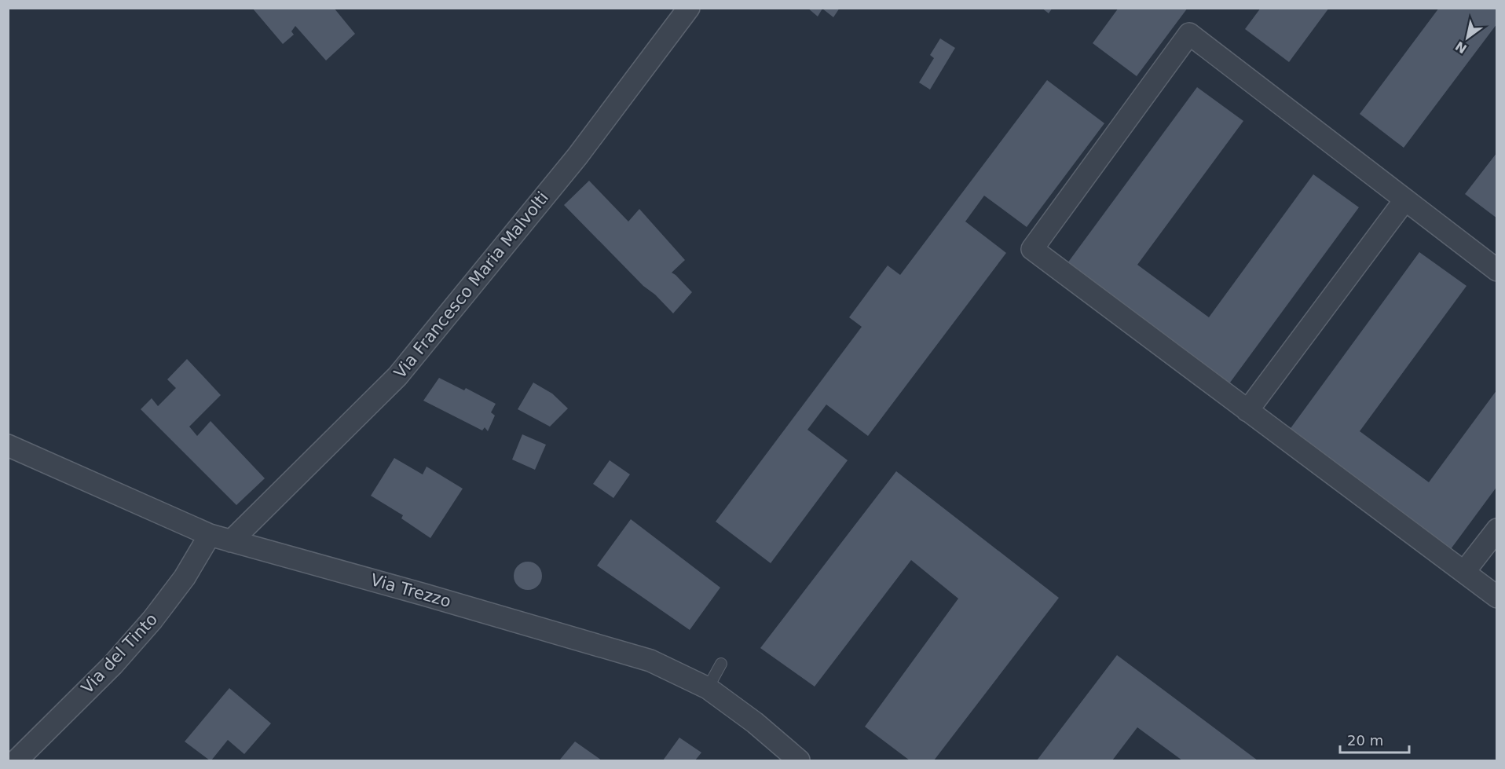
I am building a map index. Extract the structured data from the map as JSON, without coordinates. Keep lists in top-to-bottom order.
{
  "streets": {
    "street": ["Via Francesco Maria Malvolti", "Via Trezzo", "Via del Tinto"]
  },
  "crossings": [
    ["Via Francesco Maria Malvolti", "Via Trezzo"],
    ["Via Trezzo", "Via del Tinto"]
  ],
  "scale_bar": "20 m",
  "north": "bottom left"
}
